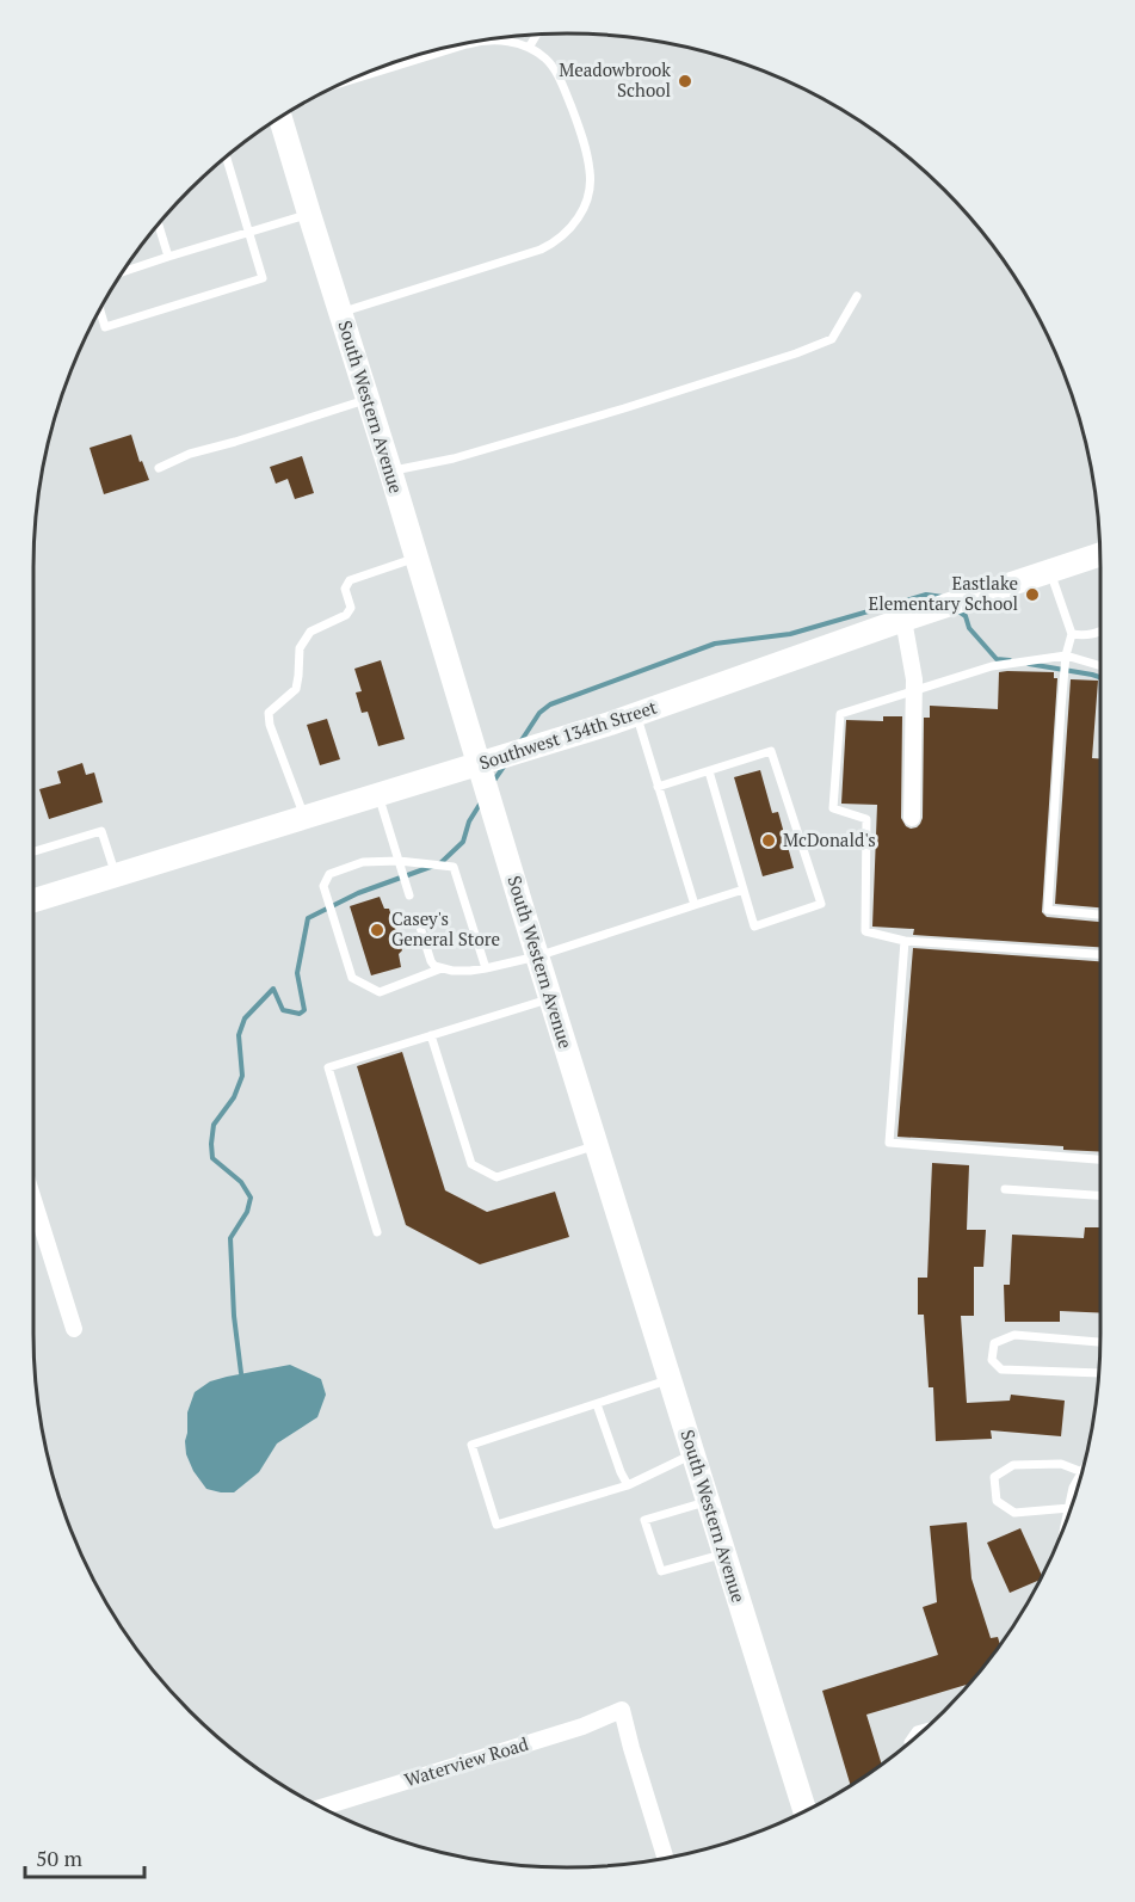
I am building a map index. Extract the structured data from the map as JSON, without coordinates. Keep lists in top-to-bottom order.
{
  "streets": {
    "main road": ["South Western Avenue", "Southwest 134th Street"],
    "street": ["Waterview Road"]
  },
  "crossings": [
    ["South Western Avenue", "Southwest 134th Street"]
  ],
  "places": [
    "Meadowbrook School",
    "Eastlake Elementary School",
    "McDonald's",
    "Casey's General Store"
  ],
  "scale_bar": "50 m"
}
